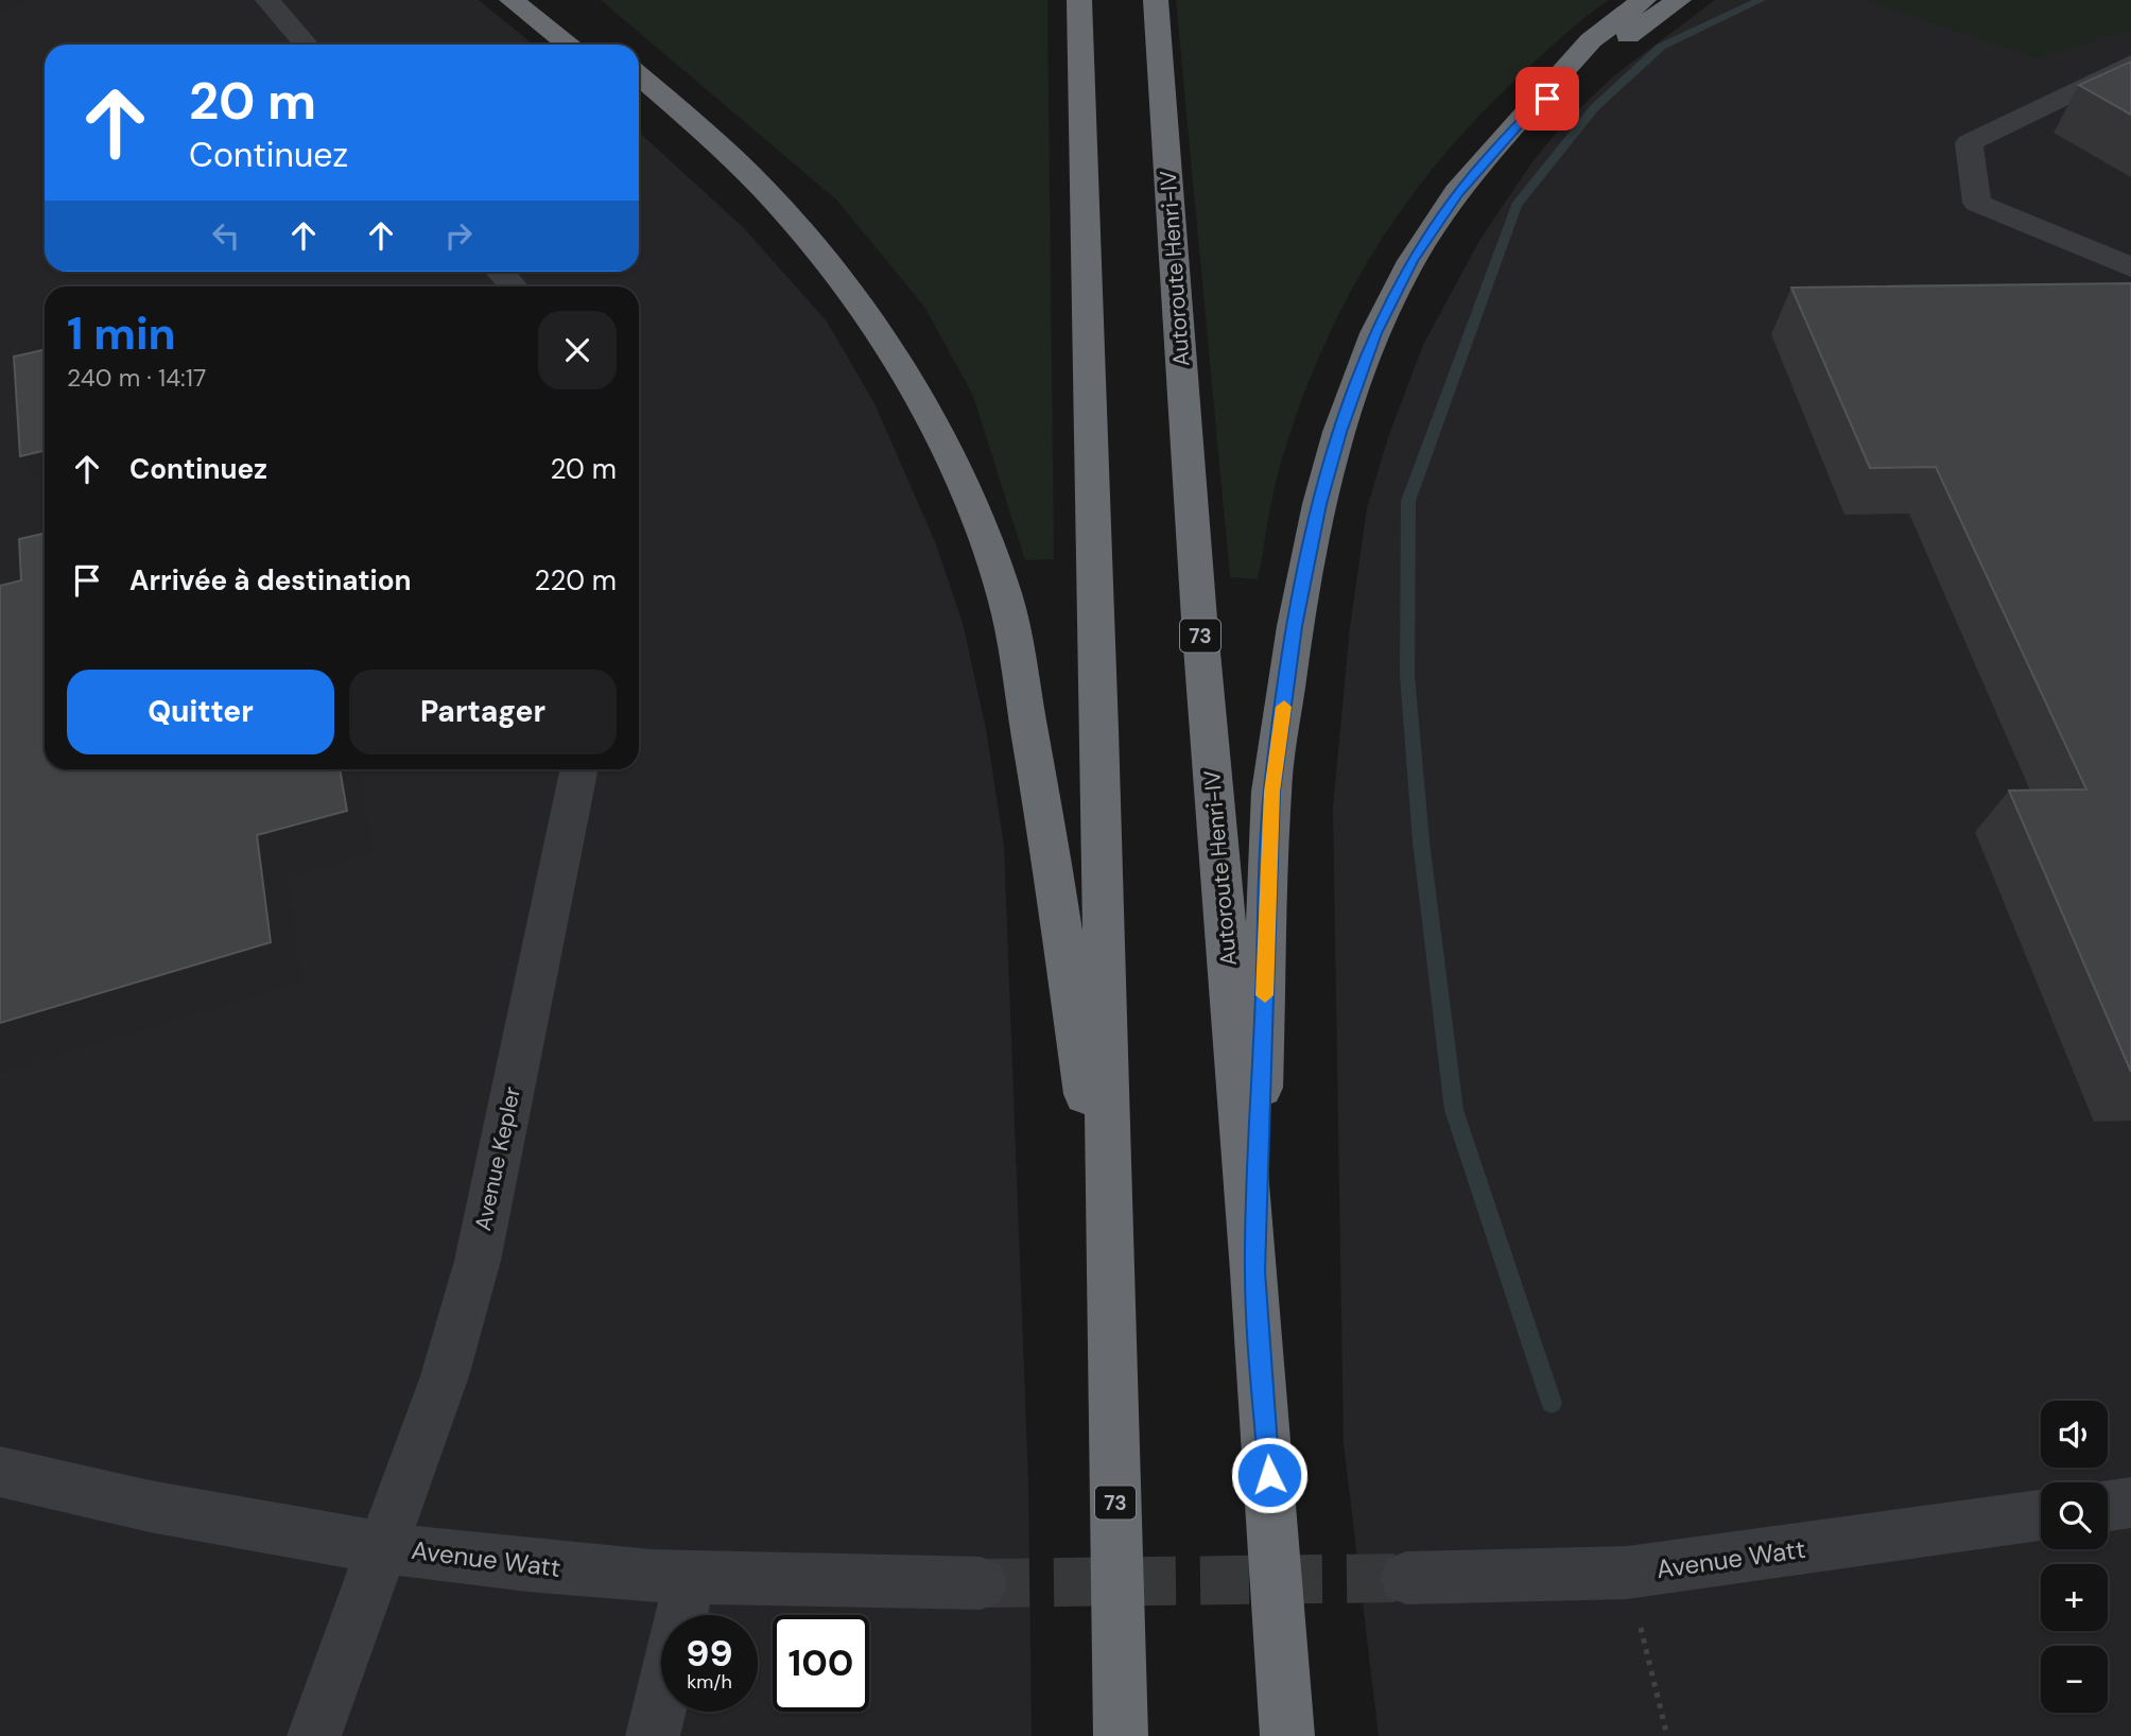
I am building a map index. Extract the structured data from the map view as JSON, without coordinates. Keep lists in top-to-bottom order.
{
  "streets": {
    "highway": ["Autoroute Henri-IV", "73"],
    "street": ["Avenue Kepler", "Avenue Watt"]
  },
  "crossings": [
    ["Avenue Kepler", "Avenue Watt"]
  ],
  "page": {
    "turn": ["20 m", "Continuez"],
    "heading": ["1 min", "240 m · 14:17"],
    "list": [
      {
        "name": "Continuez",
        "value": "20 m"
      },
      {
        "name": "Arrivée à destination",
        "value": "220 m"
      }
    ],
    "buttons": ["Quitter", "Partager"],
    "map_buttons": ["+", "−"],
    "speed": "99 km/h",
    "limit": "100"
  }
}
